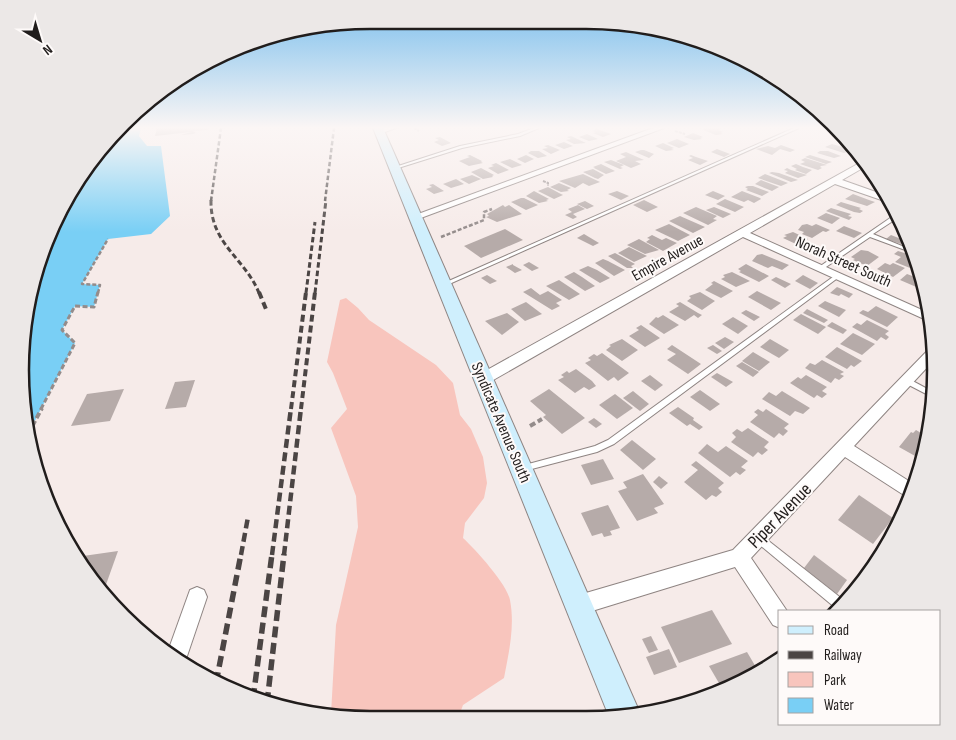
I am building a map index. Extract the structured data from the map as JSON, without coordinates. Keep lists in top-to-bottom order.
{
  "streets": {
    "street": [
      "Empire Avenue",
      "Norah Street South",
      "Syndicate Avenue South",
      "Piper Avenue"
    ]
  },
  "crossings": [
    ["Empire Avenue", "Norah Street South"],
    ["Empire Avenue", "Syndicate Avenue South"],
    ["Syndicate Avenue South", "Piper Avenue"]
  ],
  "legend": [
    "Road",
    "Railway",
    "Park",
    "Water"
  ],
  "north": "bottom right"
}
